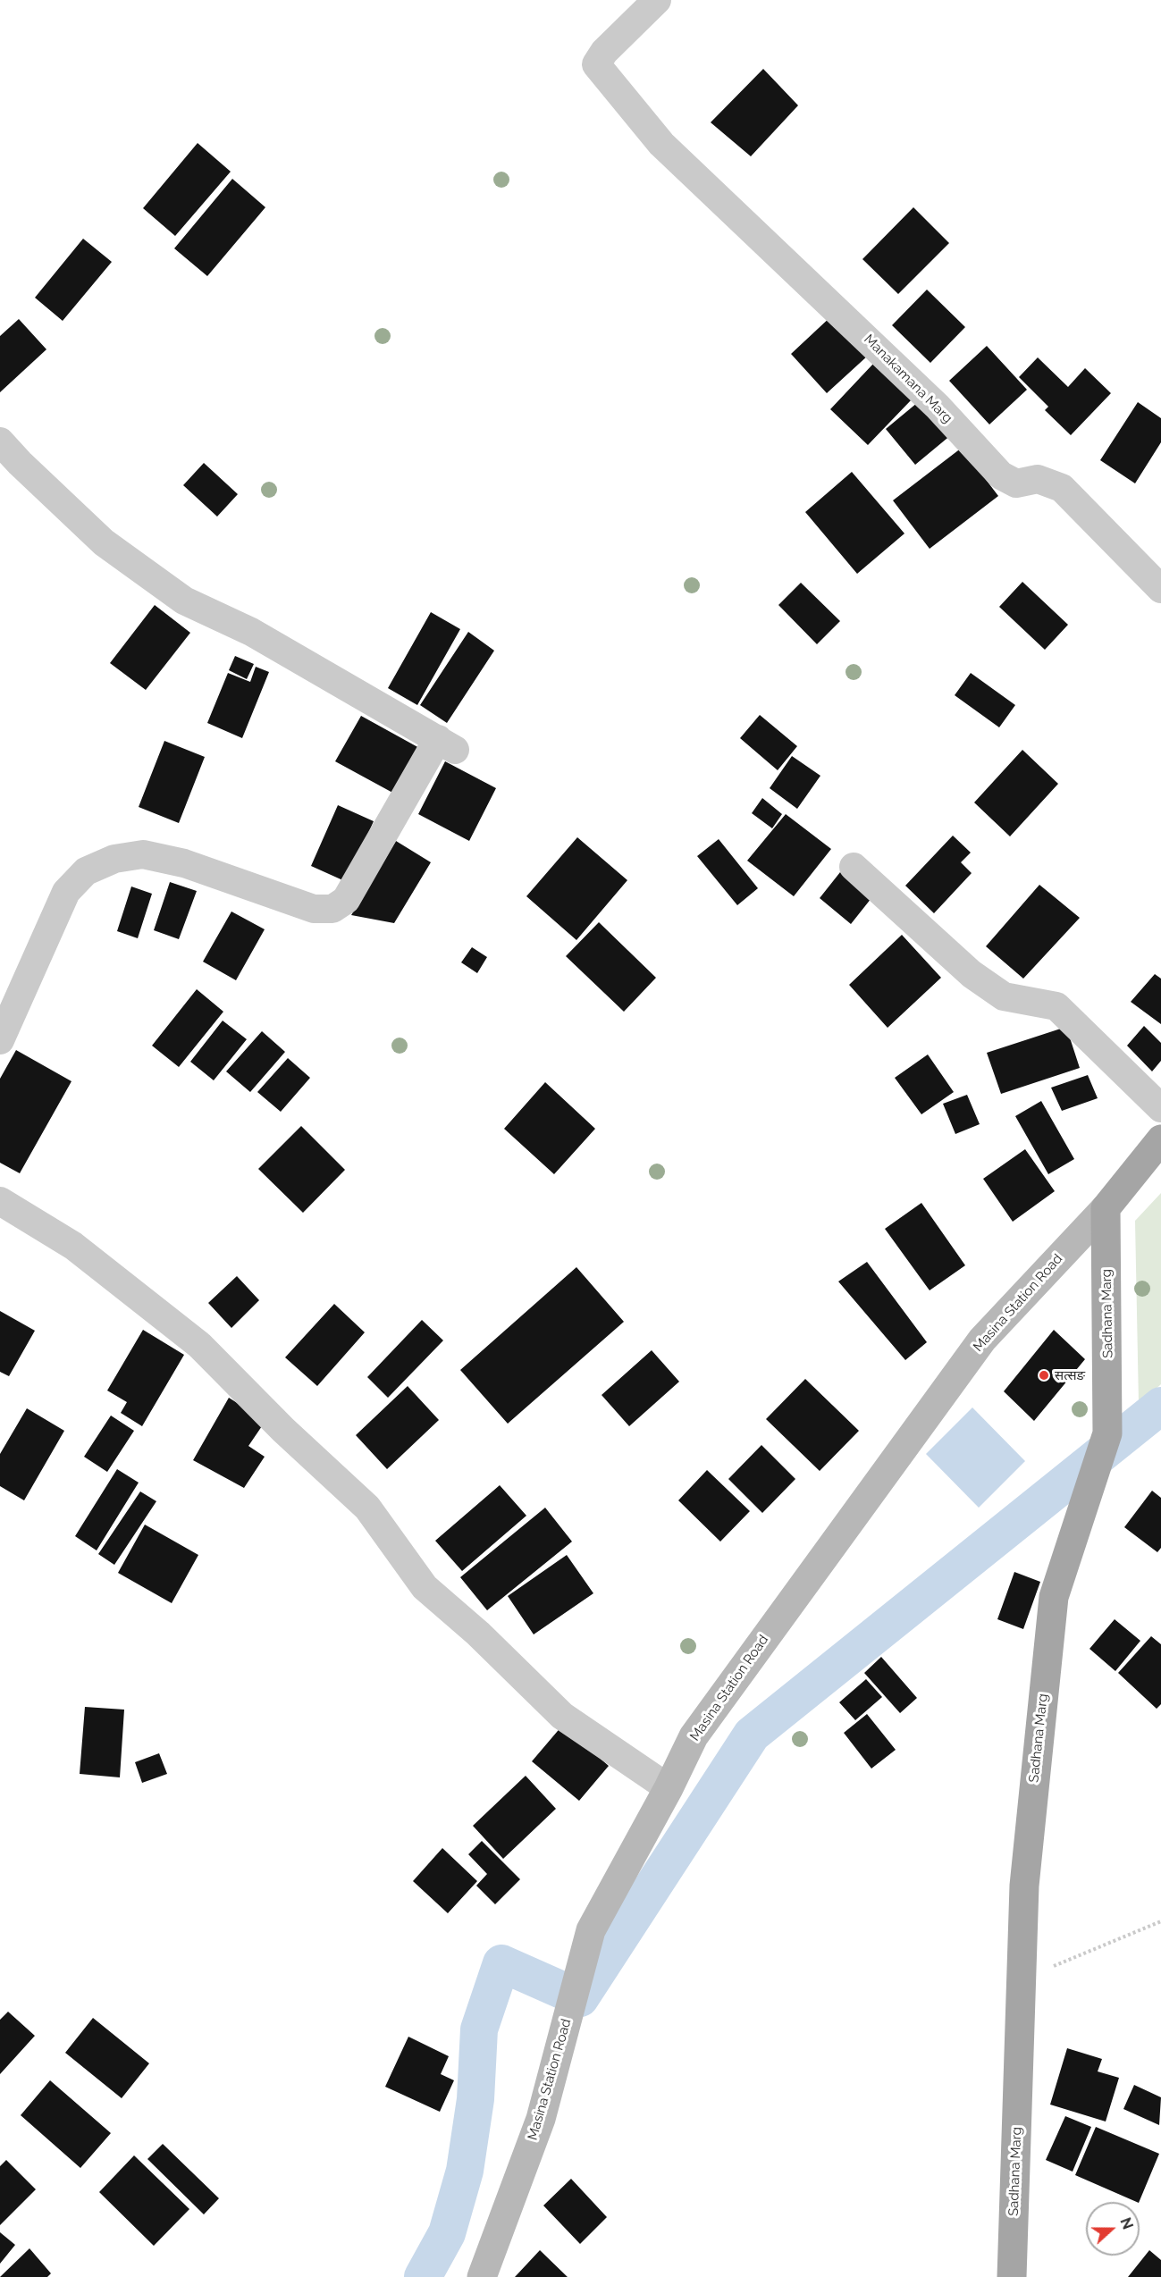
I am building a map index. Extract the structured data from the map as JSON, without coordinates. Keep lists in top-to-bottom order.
{
  "streets": {
    "main road": ["Sadhana Marg"],
    "street": ["Manakamana Marg", "Masina Station Road"]
  },
  "crossings": [
    ["Masina Station Road", "Sadhana Marg"]
  ],
  "places": ["सत्सङ"],
  "north": "right"
}
